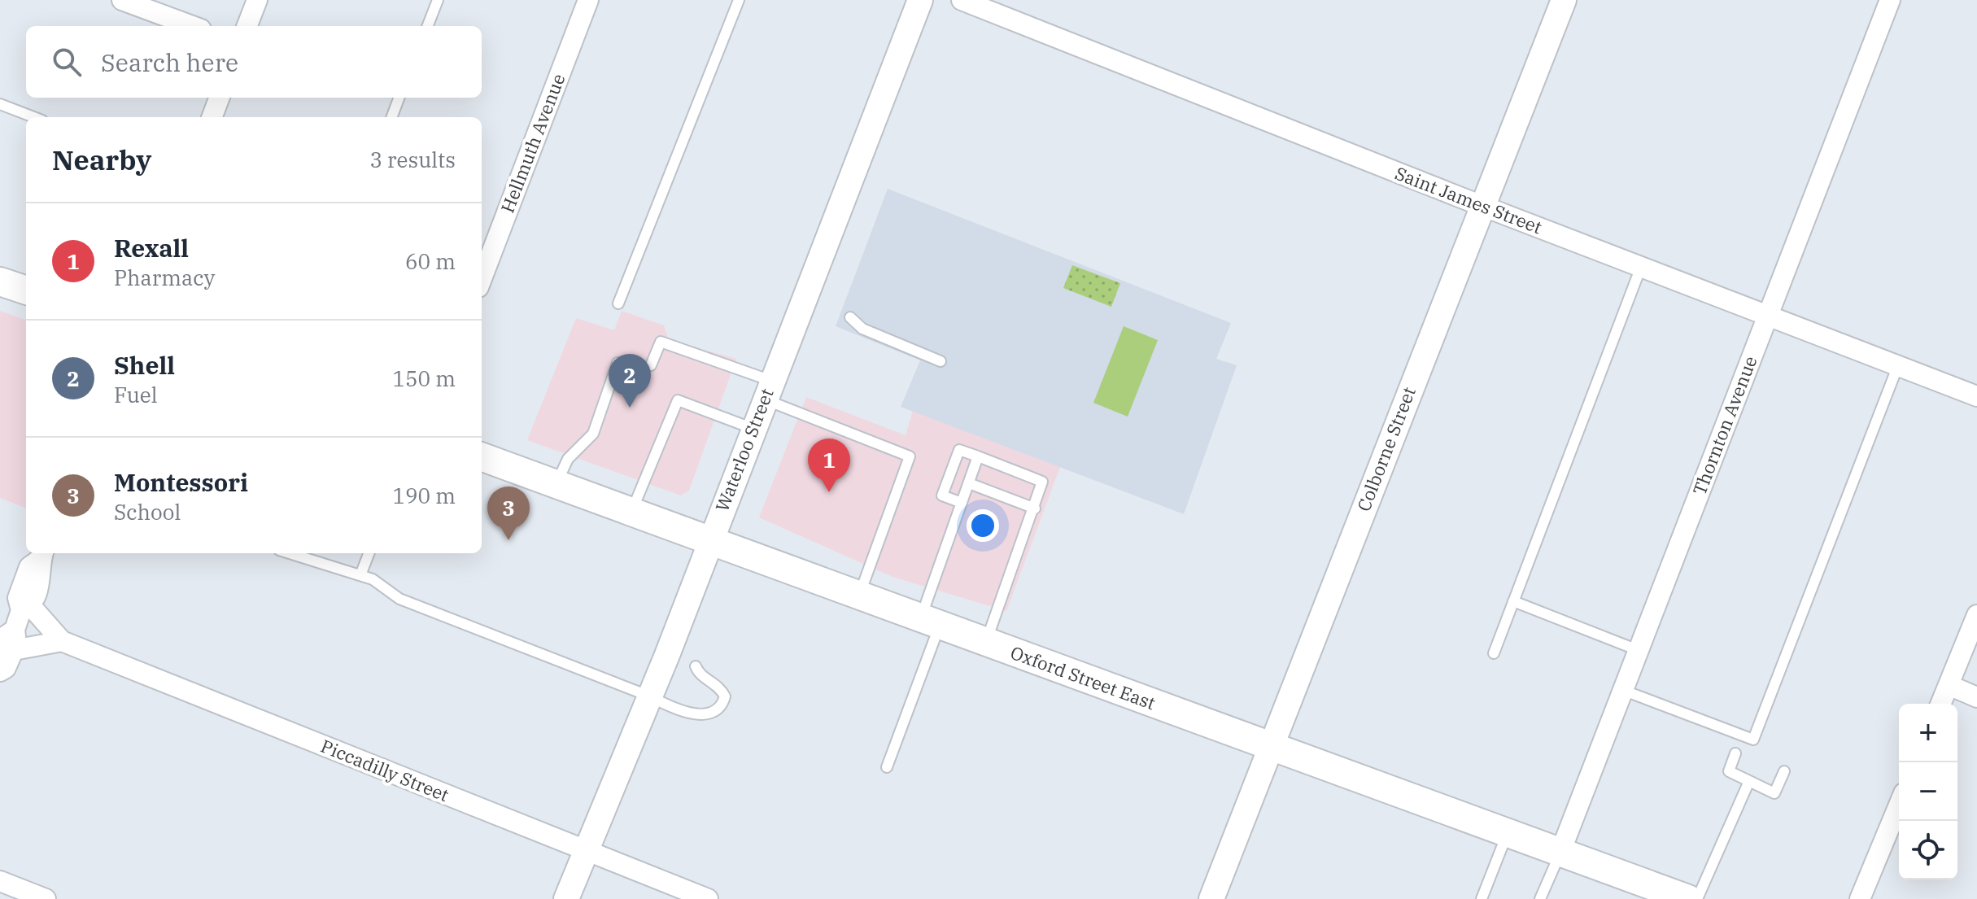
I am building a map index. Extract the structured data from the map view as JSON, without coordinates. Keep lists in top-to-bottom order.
{
  "streets": {
    "main road": ["Oxford Street East"],
    "street": [
      "Hellmuth Avenue",
      "Saint James Street",
      "Thornton Avenue",
      "Colborne Street",
      "Waterloo Street",
      "Piccadilly Street"
    ]
  },
  "crossings": [
    ["Saint James Street", "Thornton Avenue"],
    ["Saint James Street", "Colborne Street"],
    ["Thornton Avenue", "Oxford Street East"],
    ["Colborne Street", "Oxford Street East"],
    ["Waterloo Street", "Oxford Street East"],
    ["Waterloo Street", "Piccadilly Street"]
  ],
  "page": {
    "search": "Search here",
    "heading": ["Nearby", "3 results"],
    "list": [
      {
        "mark": "1",
        "name": "Rexall",
        "note": "Pharmacy",
        "value": "60 m"
      },
      {
        "mark": "2",
        "name": "Shell",
        "note": "Fuel",
        "value": "150 m"
      },
      {
        "mark": "3",
        "name": "Montessori",
        "note": "School",
        "value": "190 m"
      }
    ],
    "pins": ["2", "1", "3"],
    "map_buttons": ["+", "−"]
  }
}
